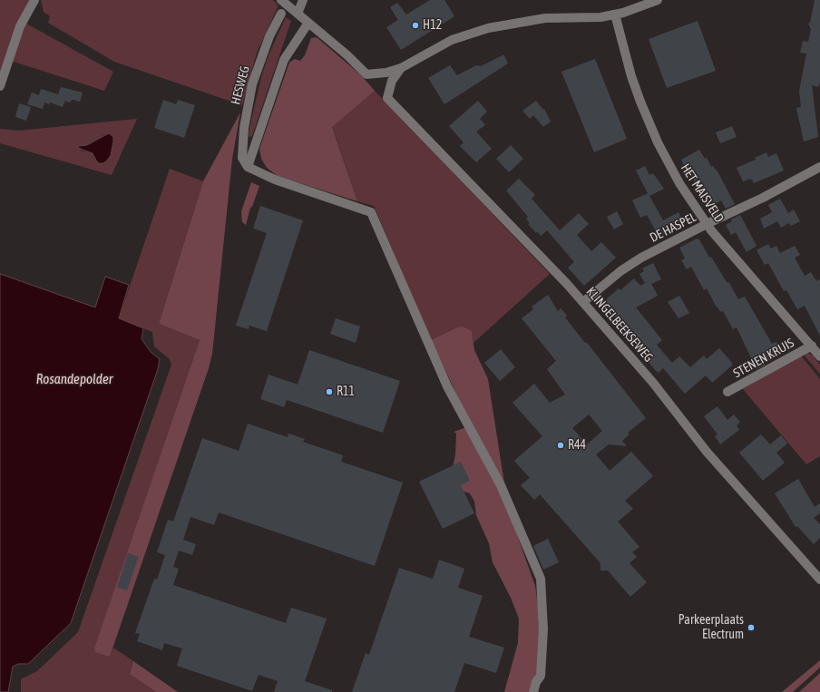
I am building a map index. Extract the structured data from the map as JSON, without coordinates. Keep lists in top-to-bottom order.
{
  "streets": {
    "street": [
      "HESWEG",
      "HET MAISVELD",
      "DE HASPEL",
      "KLINGELBEEKSEWEG",
      "STENEN KRUIS"
    ]
  },
  "crossings": [
    ["HET MAISVELD", "DE HASPEL"],
    ["HET MAISVELD", "STENEN KRUIS"],
    ["DE HASPEL", "KLINGELBEEKSEWEG"]
  ],
  "water": ["Rosandepolder"],
  "places": [
    "H12",
    "R11",
    "R44",
    "Parkeerplaats Electrum"
  ]
}
